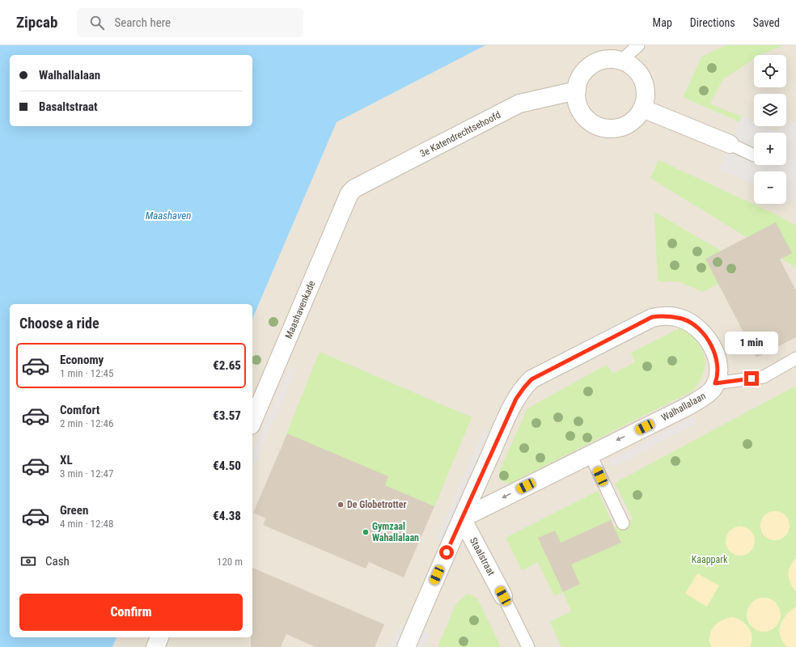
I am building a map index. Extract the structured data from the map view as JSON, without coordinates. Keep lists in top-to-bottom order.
{
  "streets": {
    "street": [
      "3e Katendrechtsehoofd",
      "Maashavenkade",
      "Walhallalaan",
      "Staalstraat"
    ]
  },
  "crossings": [
    ["3e Katendrechtsehoofd", "Maashavenkade"],
    ["Walhallalaan", "Staalstraat"]
  ],
  "water": ["Maashaven"],
  "parks": ["Kaappark"],
  "places": ["De Globetrotter", "Gymzaal Wahallalaan"],
  "page": {
    "header": "Zipcab",
    "search": "Search here",
    "nav": ["Map", "Directions", "Saved"],
    "map_buttons": ["+", "−"],
    "banner": ["Walhallalaan", "Basaltstraat"],
    "heading": "Choose a ride",
    "bubble": "1 min",
    "list": [
      {
        "name": "Economy",
        "note": "1 min · 12:45",
        "value": "€2.65"
      },
      {
        "name": "Comfort",
        "note": "2 min · 12:46",
        "value": "€3.57"
      },
      {
        "name": "XL",
        "note": "3 min · 12:47",
        "value": "€4.50"
      },
      {
        "name": "Green",
        "note": "4 min · 12:48",
        "value": "€4.38"
      }
    ],
    "pay": ["Cash", "120 m"],
    "buttons": "Confirm"
  }
}
